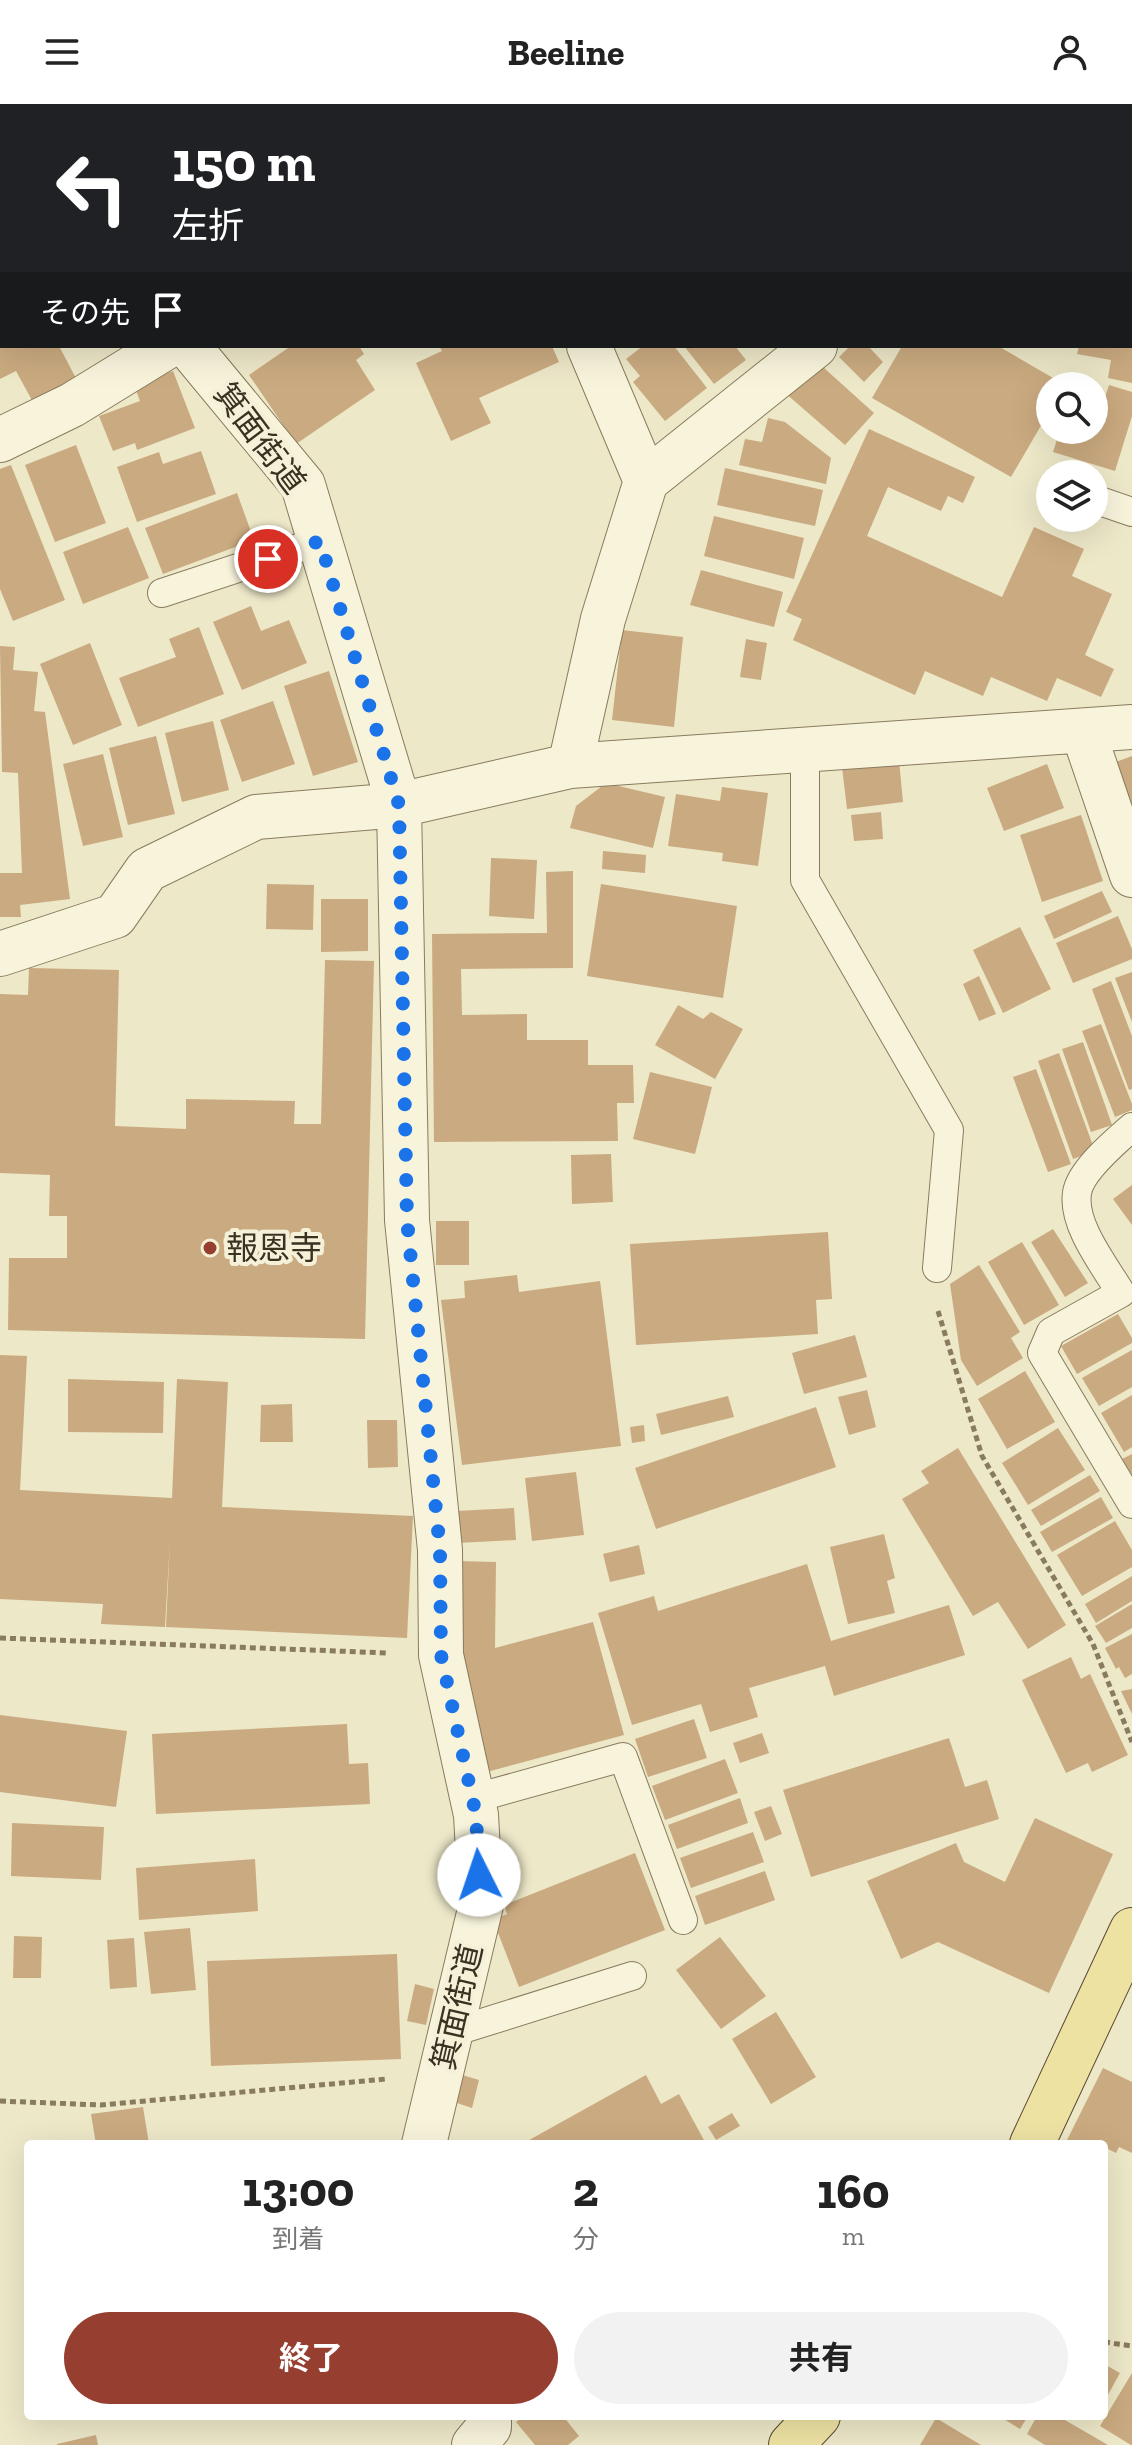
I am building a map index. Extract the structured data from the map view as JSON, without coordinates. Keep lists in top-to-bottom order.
{
  "streets": {
    "street": ["箕面街道"]
  },
  "places": ["報恩寺"],
  "page": {
    "header": "Beeline",
    "turn": ["150 m", "左折"],
    "then": "その先",
    "eta": [
      "13:00",
      "到着",
      "2",
      "分",
      "160",
      "m"
    ],
    "buttons": ["終了", "共有"]
  }
}
